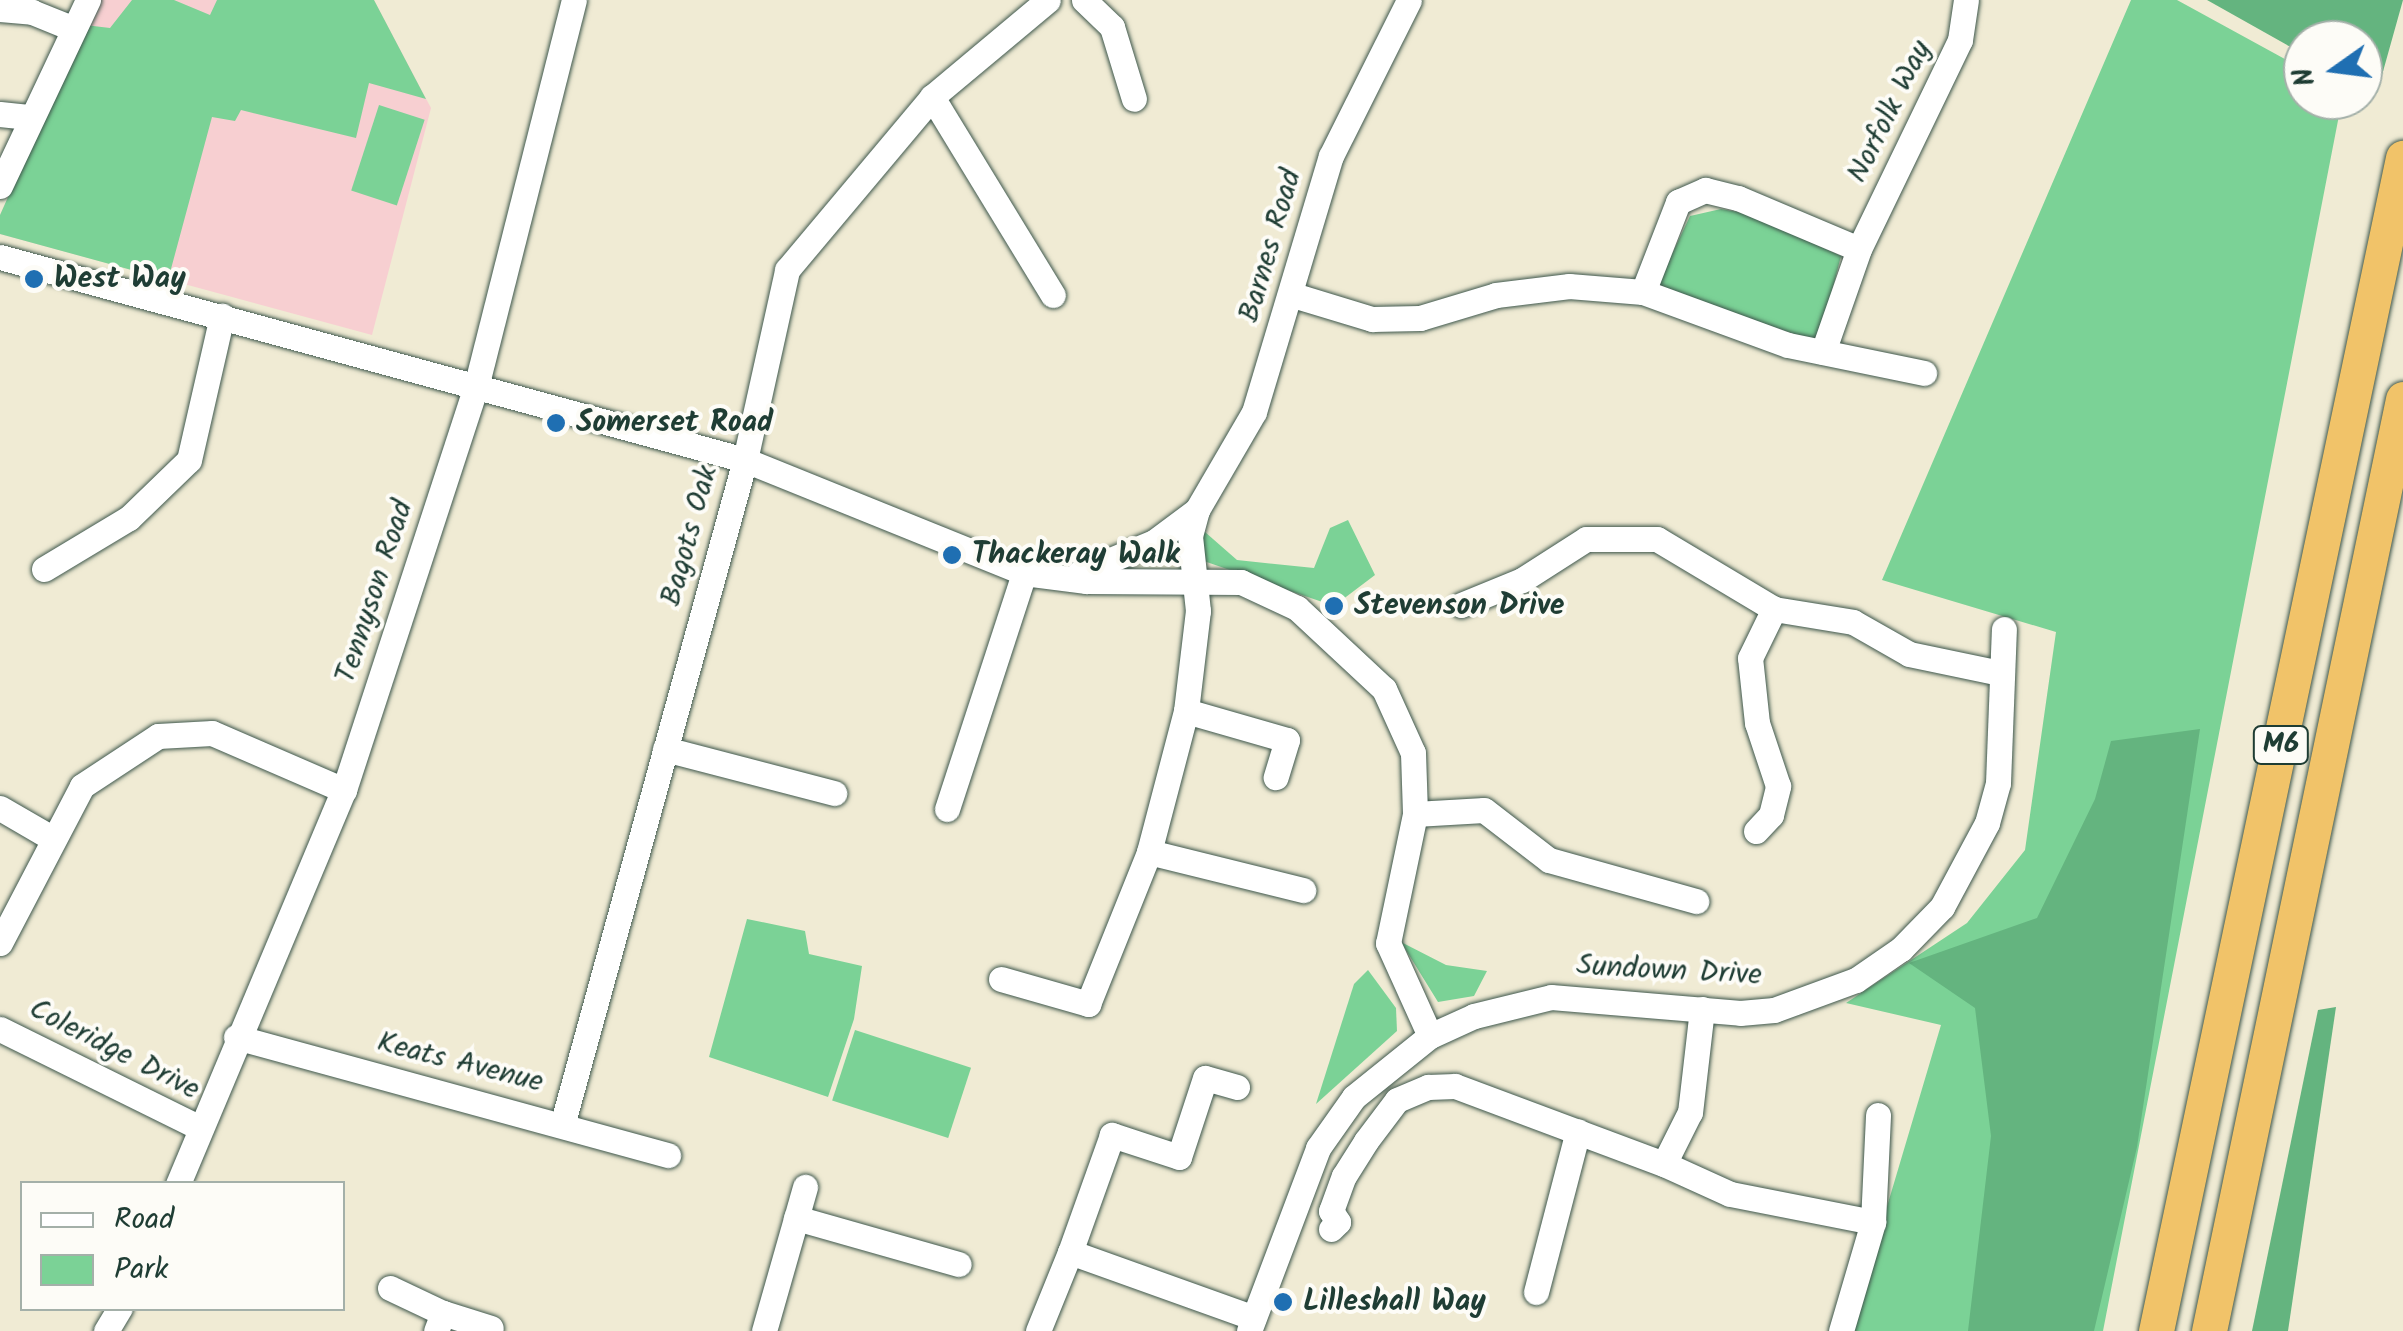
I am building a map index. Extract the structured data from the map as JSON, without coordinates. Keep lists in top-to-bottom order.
{
  "streets": {
    "highway": ["M6"],
    "street": [
      "Norfolk Way",
      "Barnes Road",
      "Bagots Oak",
      "Tennyson Road",
      "Sundown Drive",
      "Coleridge Drive",
      "Keats Avenue"
    ]
  },
  "crossings": [
    ["Bagots Oak", "Keats Avenue"],
    ["Tennyson Road", "Coleridge Drive"],
    ["Tennyson Road", "Keats Avenue"]
  ],
  "places": [
    "West Way",
    "Somerset Road",
    "Thackeray Walk",
    "Stevenson Drive",
    "Lilleshall Way"
  ],
  "legend": ["Road", "Park"],
  "north": "left"
}
